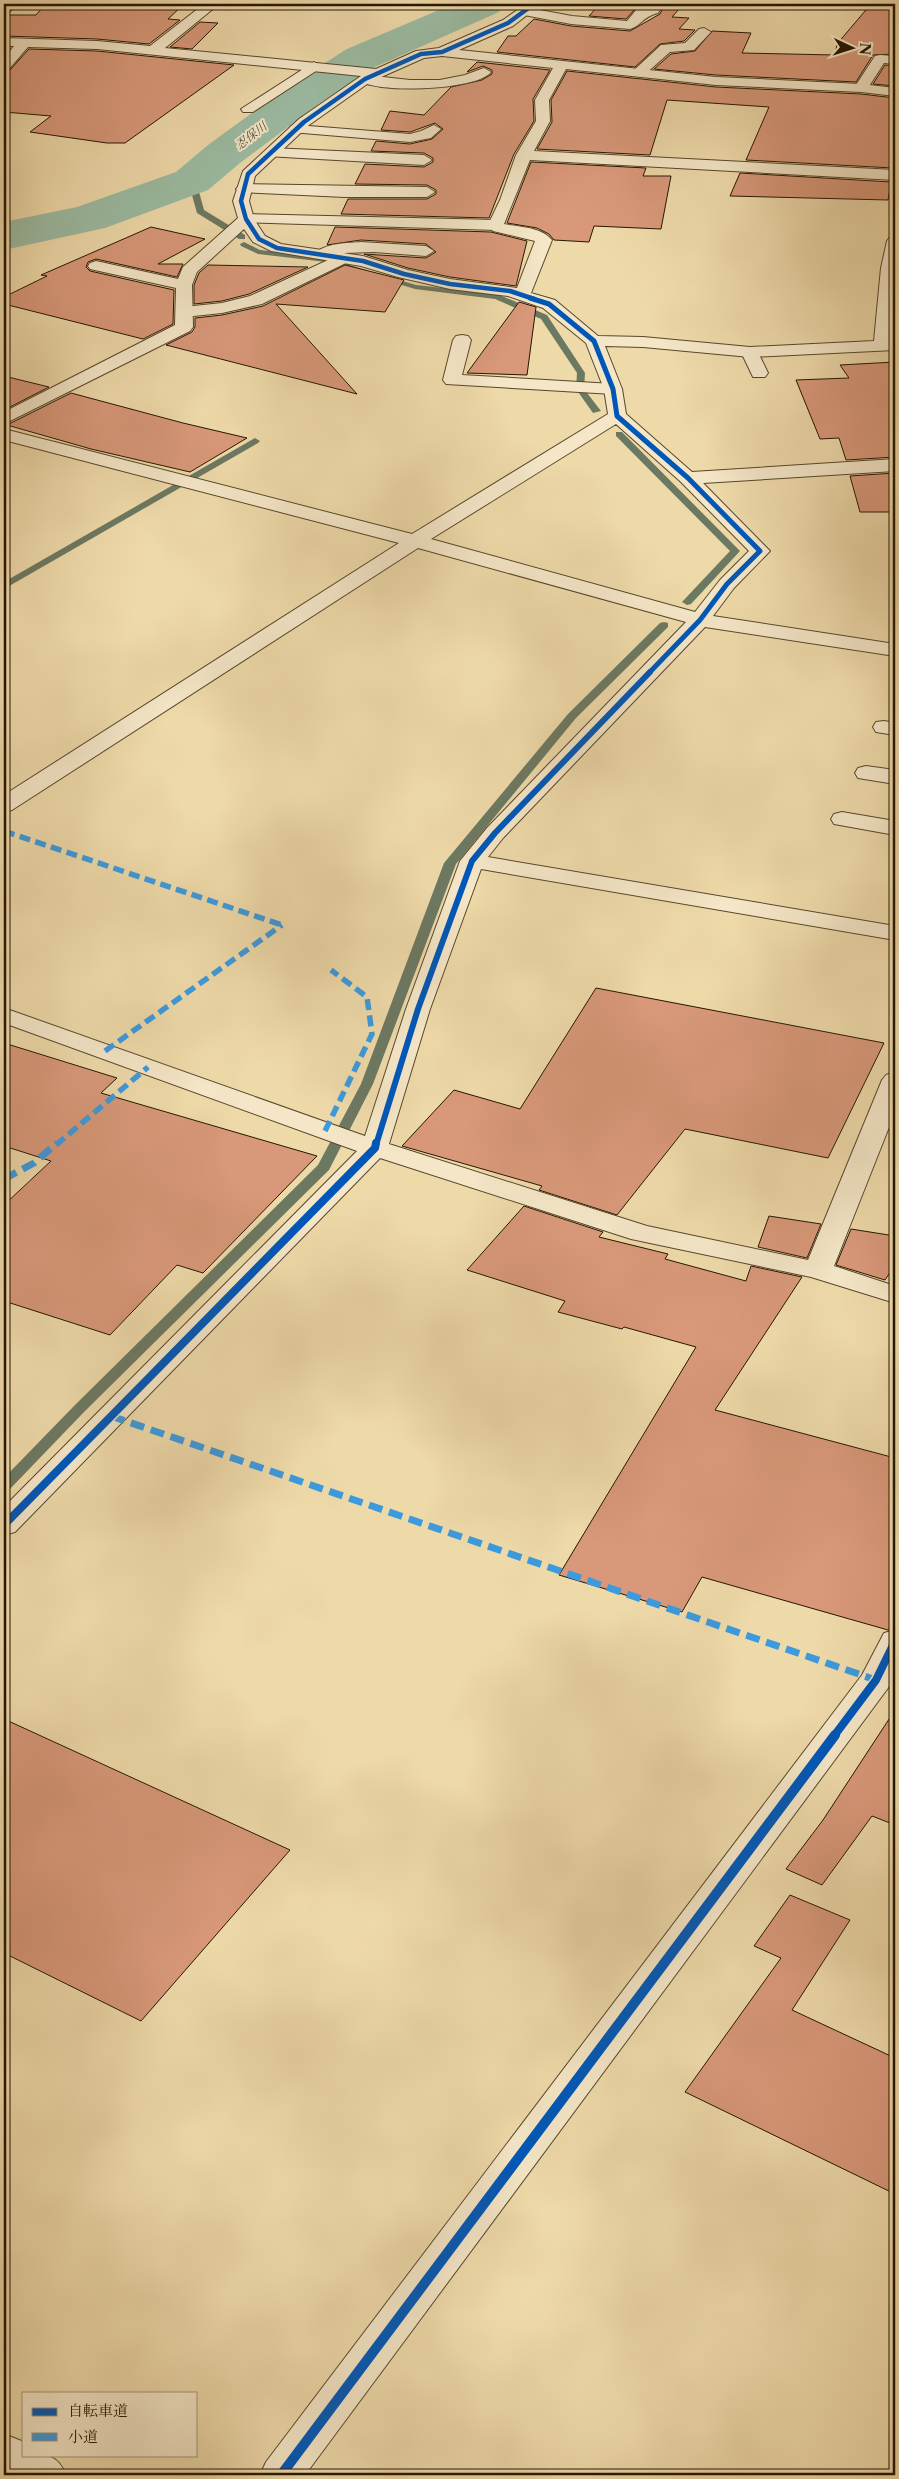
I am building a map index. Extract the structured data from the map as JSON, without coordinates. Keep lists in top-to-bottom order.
{
  "water": ["忍保川"],
  "legend": ["自転車道", "小道"],
  "north": "right"
}
